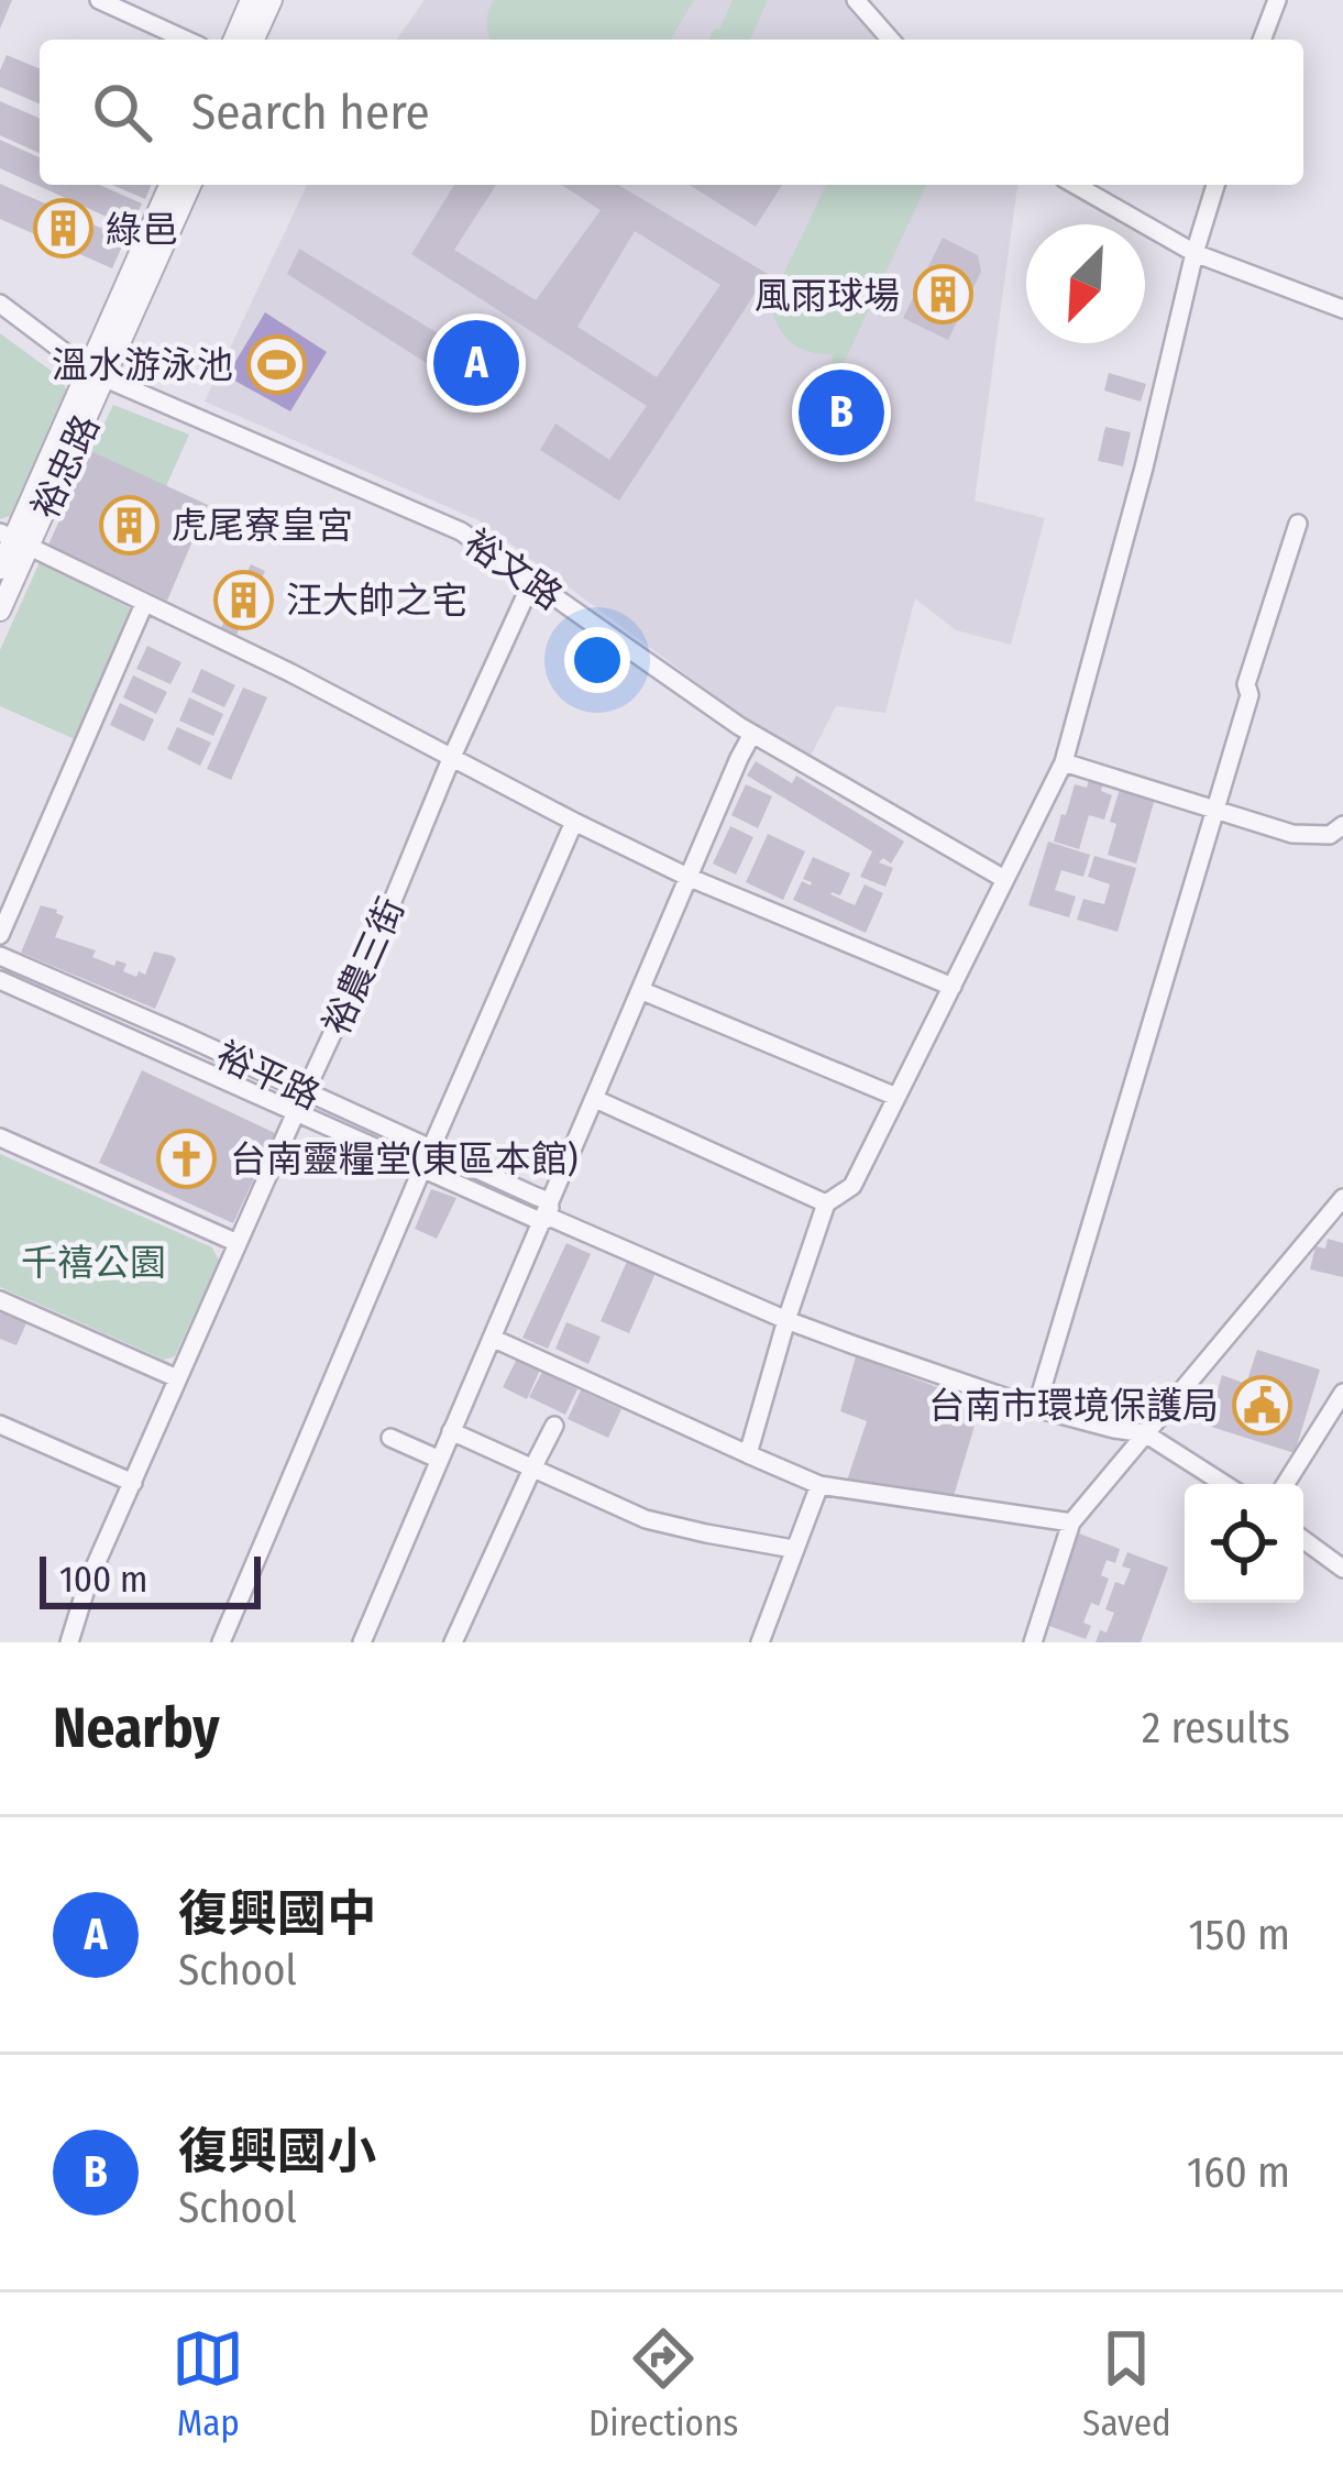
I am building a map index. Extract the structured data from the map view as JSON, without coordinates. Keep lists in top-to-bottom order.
{
  "streets": {
    "street": [
      "裕忠路",
      "裕文路",
      "裕農三街",
      "裕平路"
    ]
  },
  "crossings": [
    ["裕忠路", "裕文路"],
    ["裕文路", "裕農三街"],
    ["裕農三街", "裕平路"]
  ],
  "parks": ["千禧公園"],
  "places": {
    "building": [
      "綠邑",
      "風雨球場",
      "虎尾寮皇宮",
      "汪大帥之宅"
    ],
    "sports": ["溫水游泳池"],
    "church": ["台南靈糧堂(東區本館)"],
    "public building": ["台南市環境保護局"]
  },
  "scale_bar": "100 m",
  "north": "bottom left",
  "page": {
    "search": "Search here",
    "pins": ["A", "B"],
    "scale": "100 m",
    "heading": ["Nearby", "2 results"],
    "list": [
      {
        "mark": "A",
        "name": "復興國中",
        "note": "School",
        "value": "150 m"
      },
      {
        "mark": "B",
        "name": "復興國小",
        "note": "School",
        "value": "160 m"
      }
    ],
    "nav": ["Map", "Directions", "Saved"]
  }
}
